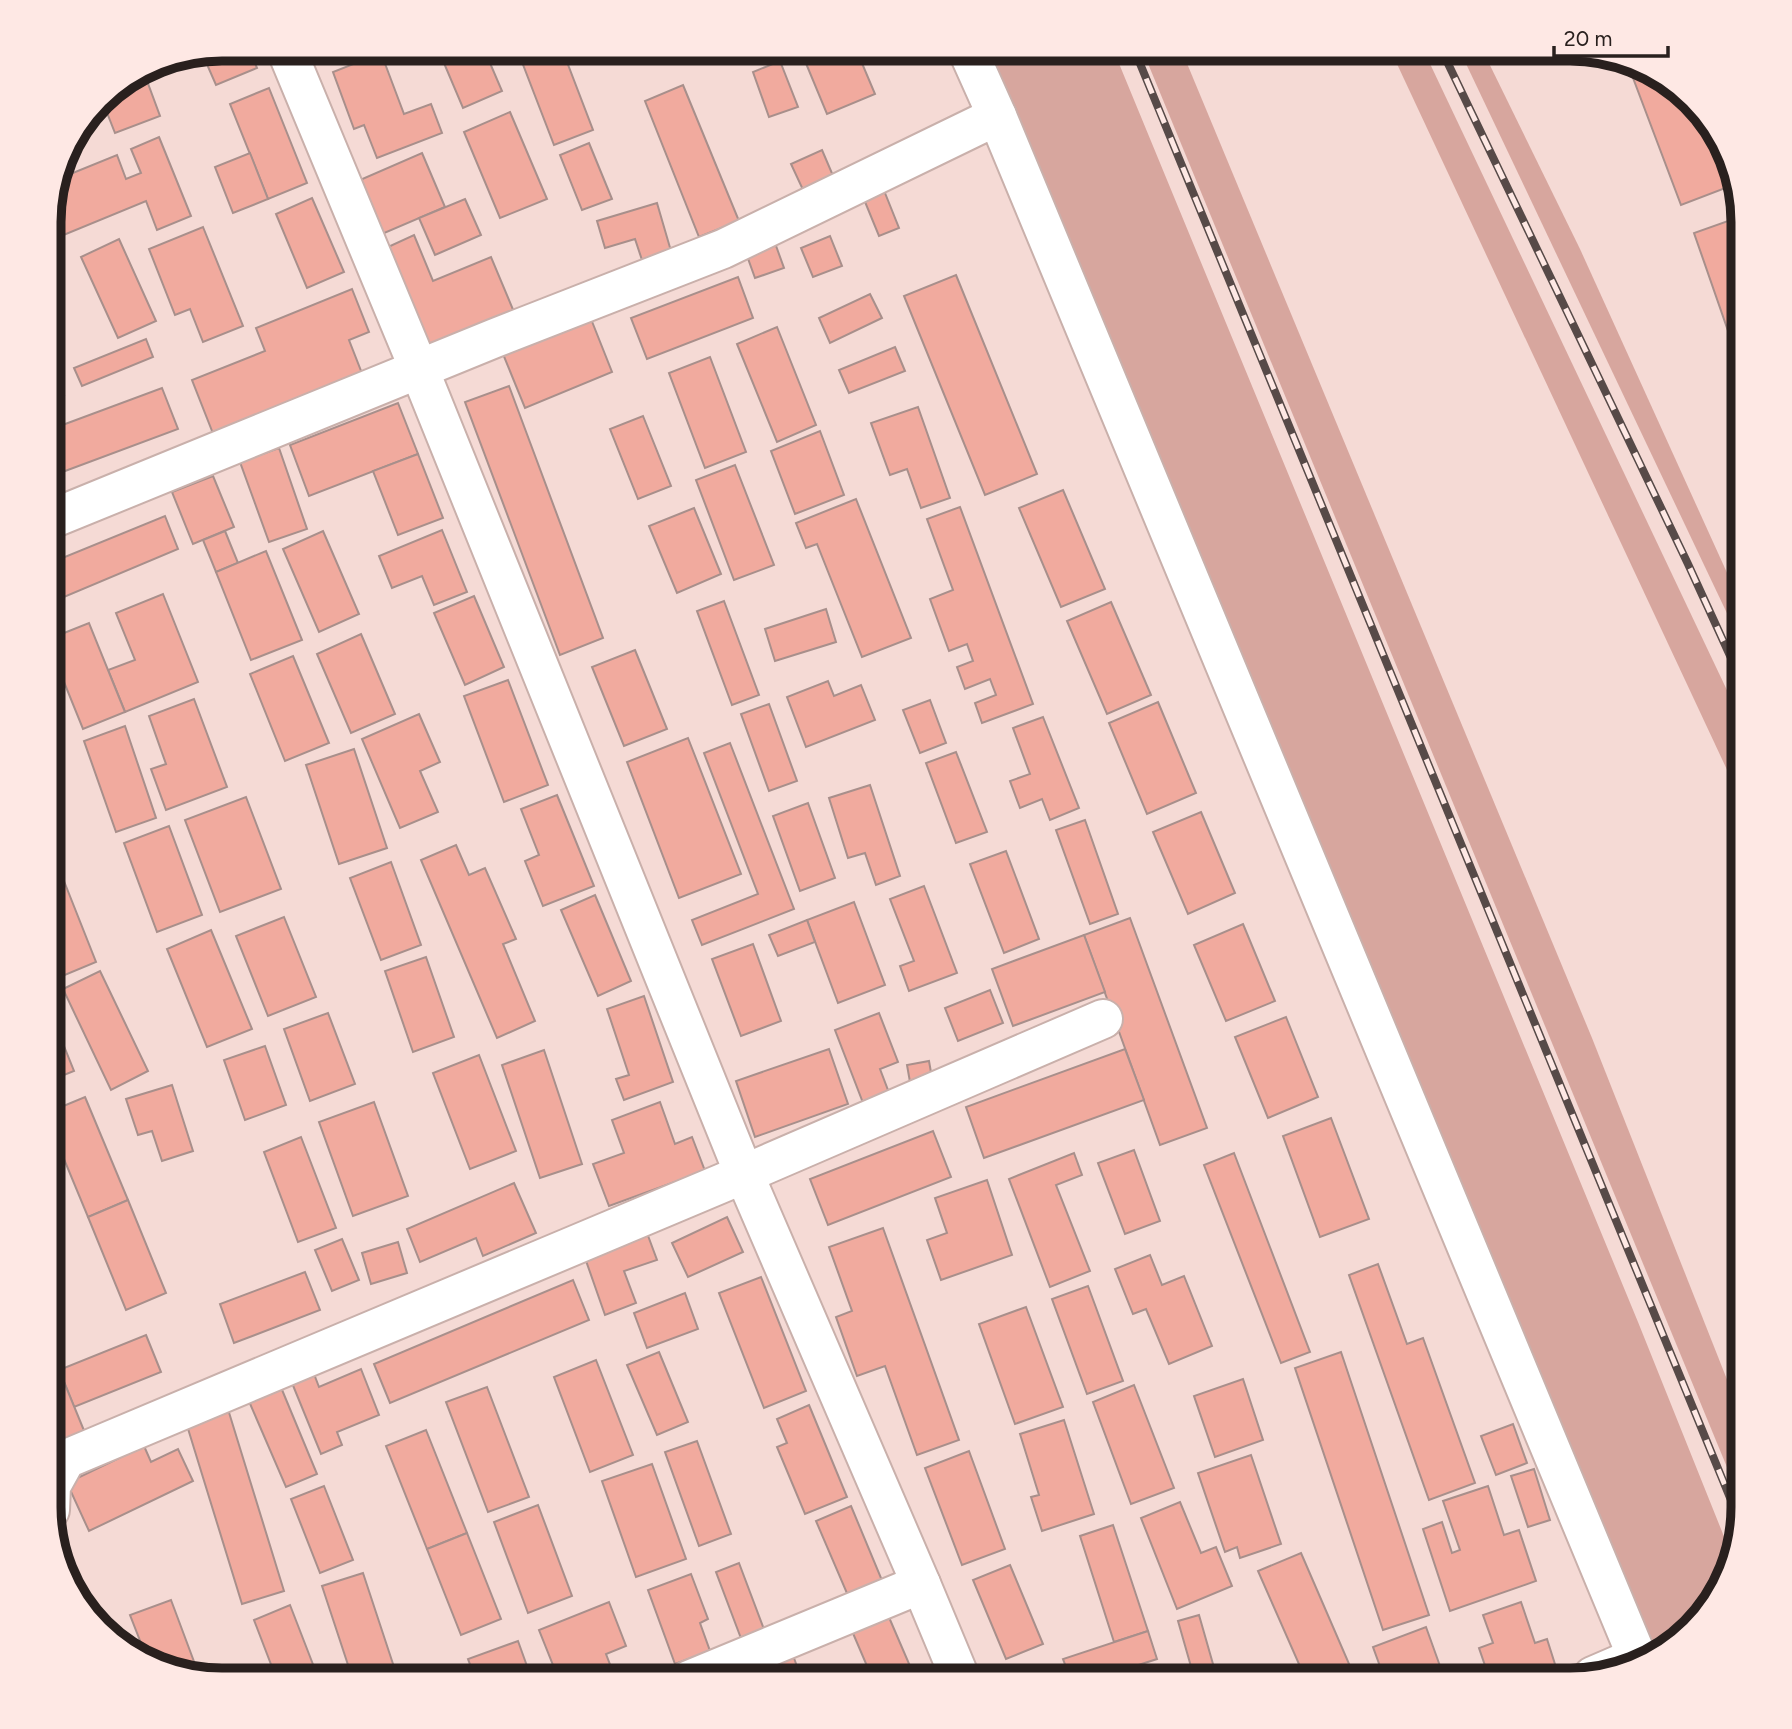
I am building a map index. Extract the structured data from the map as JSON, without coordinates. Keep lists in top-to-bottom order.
{
  "scale_bar": "20 m"
}
